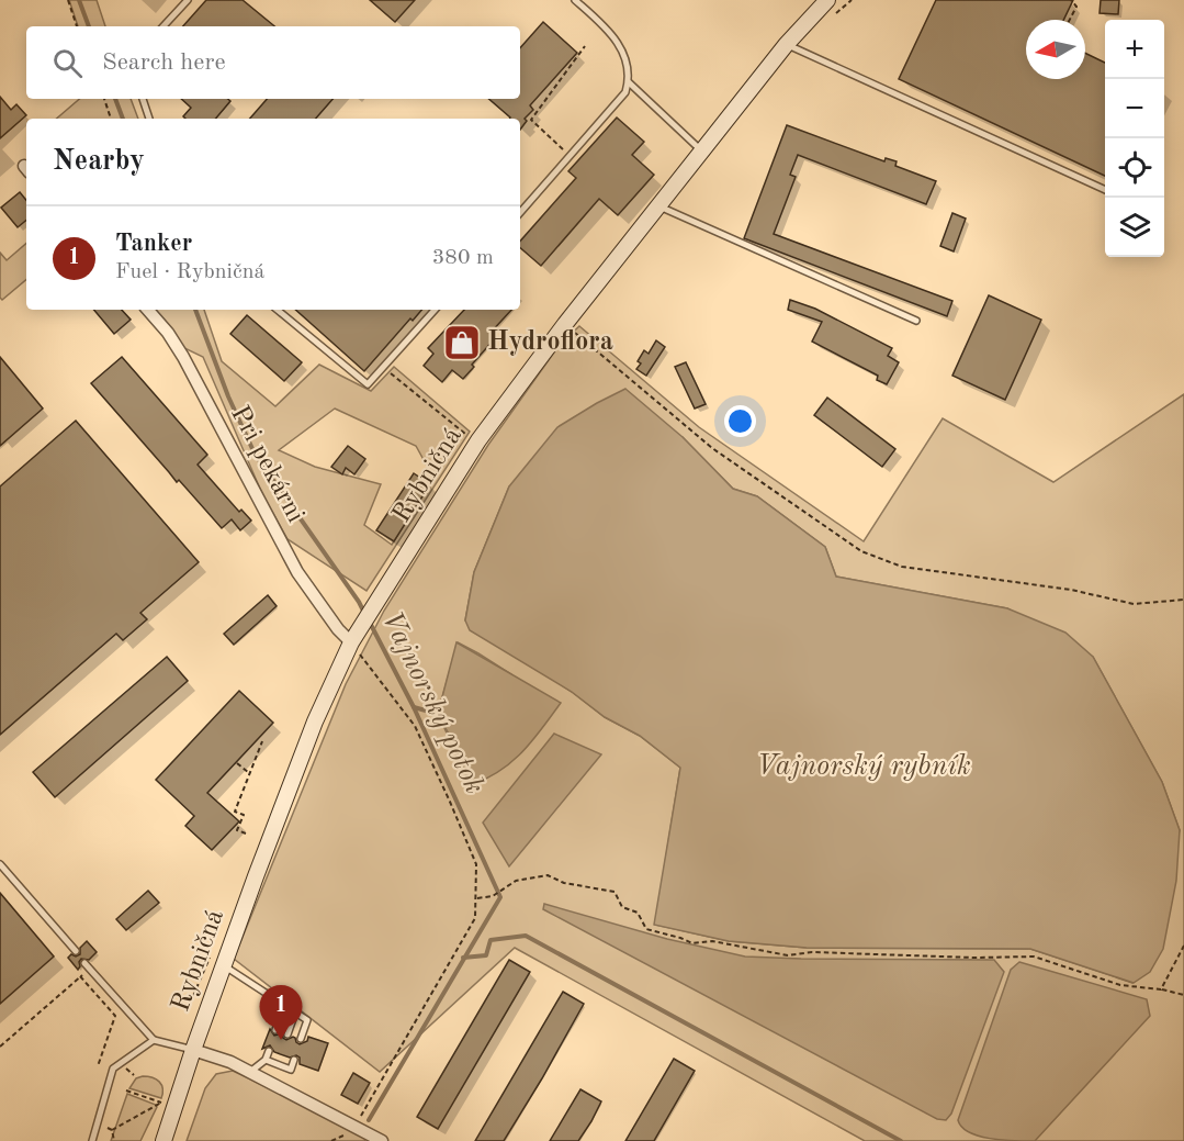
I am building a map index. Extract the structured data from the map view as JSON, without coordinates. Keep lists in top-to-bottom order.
{
  "streets": {
    "main road": ["Rybničná"],
    "street": ["Pri pekárni"]
  },
  "crossings": [
    ["Pri pekárni", "Rybničná"]
  ],
  "water": ["Vajnorský potok", "Vajnorský rybník"],
  "places": {
    "shop": ["Hydroflora"]
  },
  "north": "left",
  "page": {
    "map_buttons": ["+", "−"],
    "search": "Search here",
    "heading": "Nearby",
    "list": [
      {
        "mark": "1",
        "name": "Tanker",
        "note": "Fuel · Rybničná",
        "value": "380 m"
      }
    ],
    "pins": "1"
  }
}
